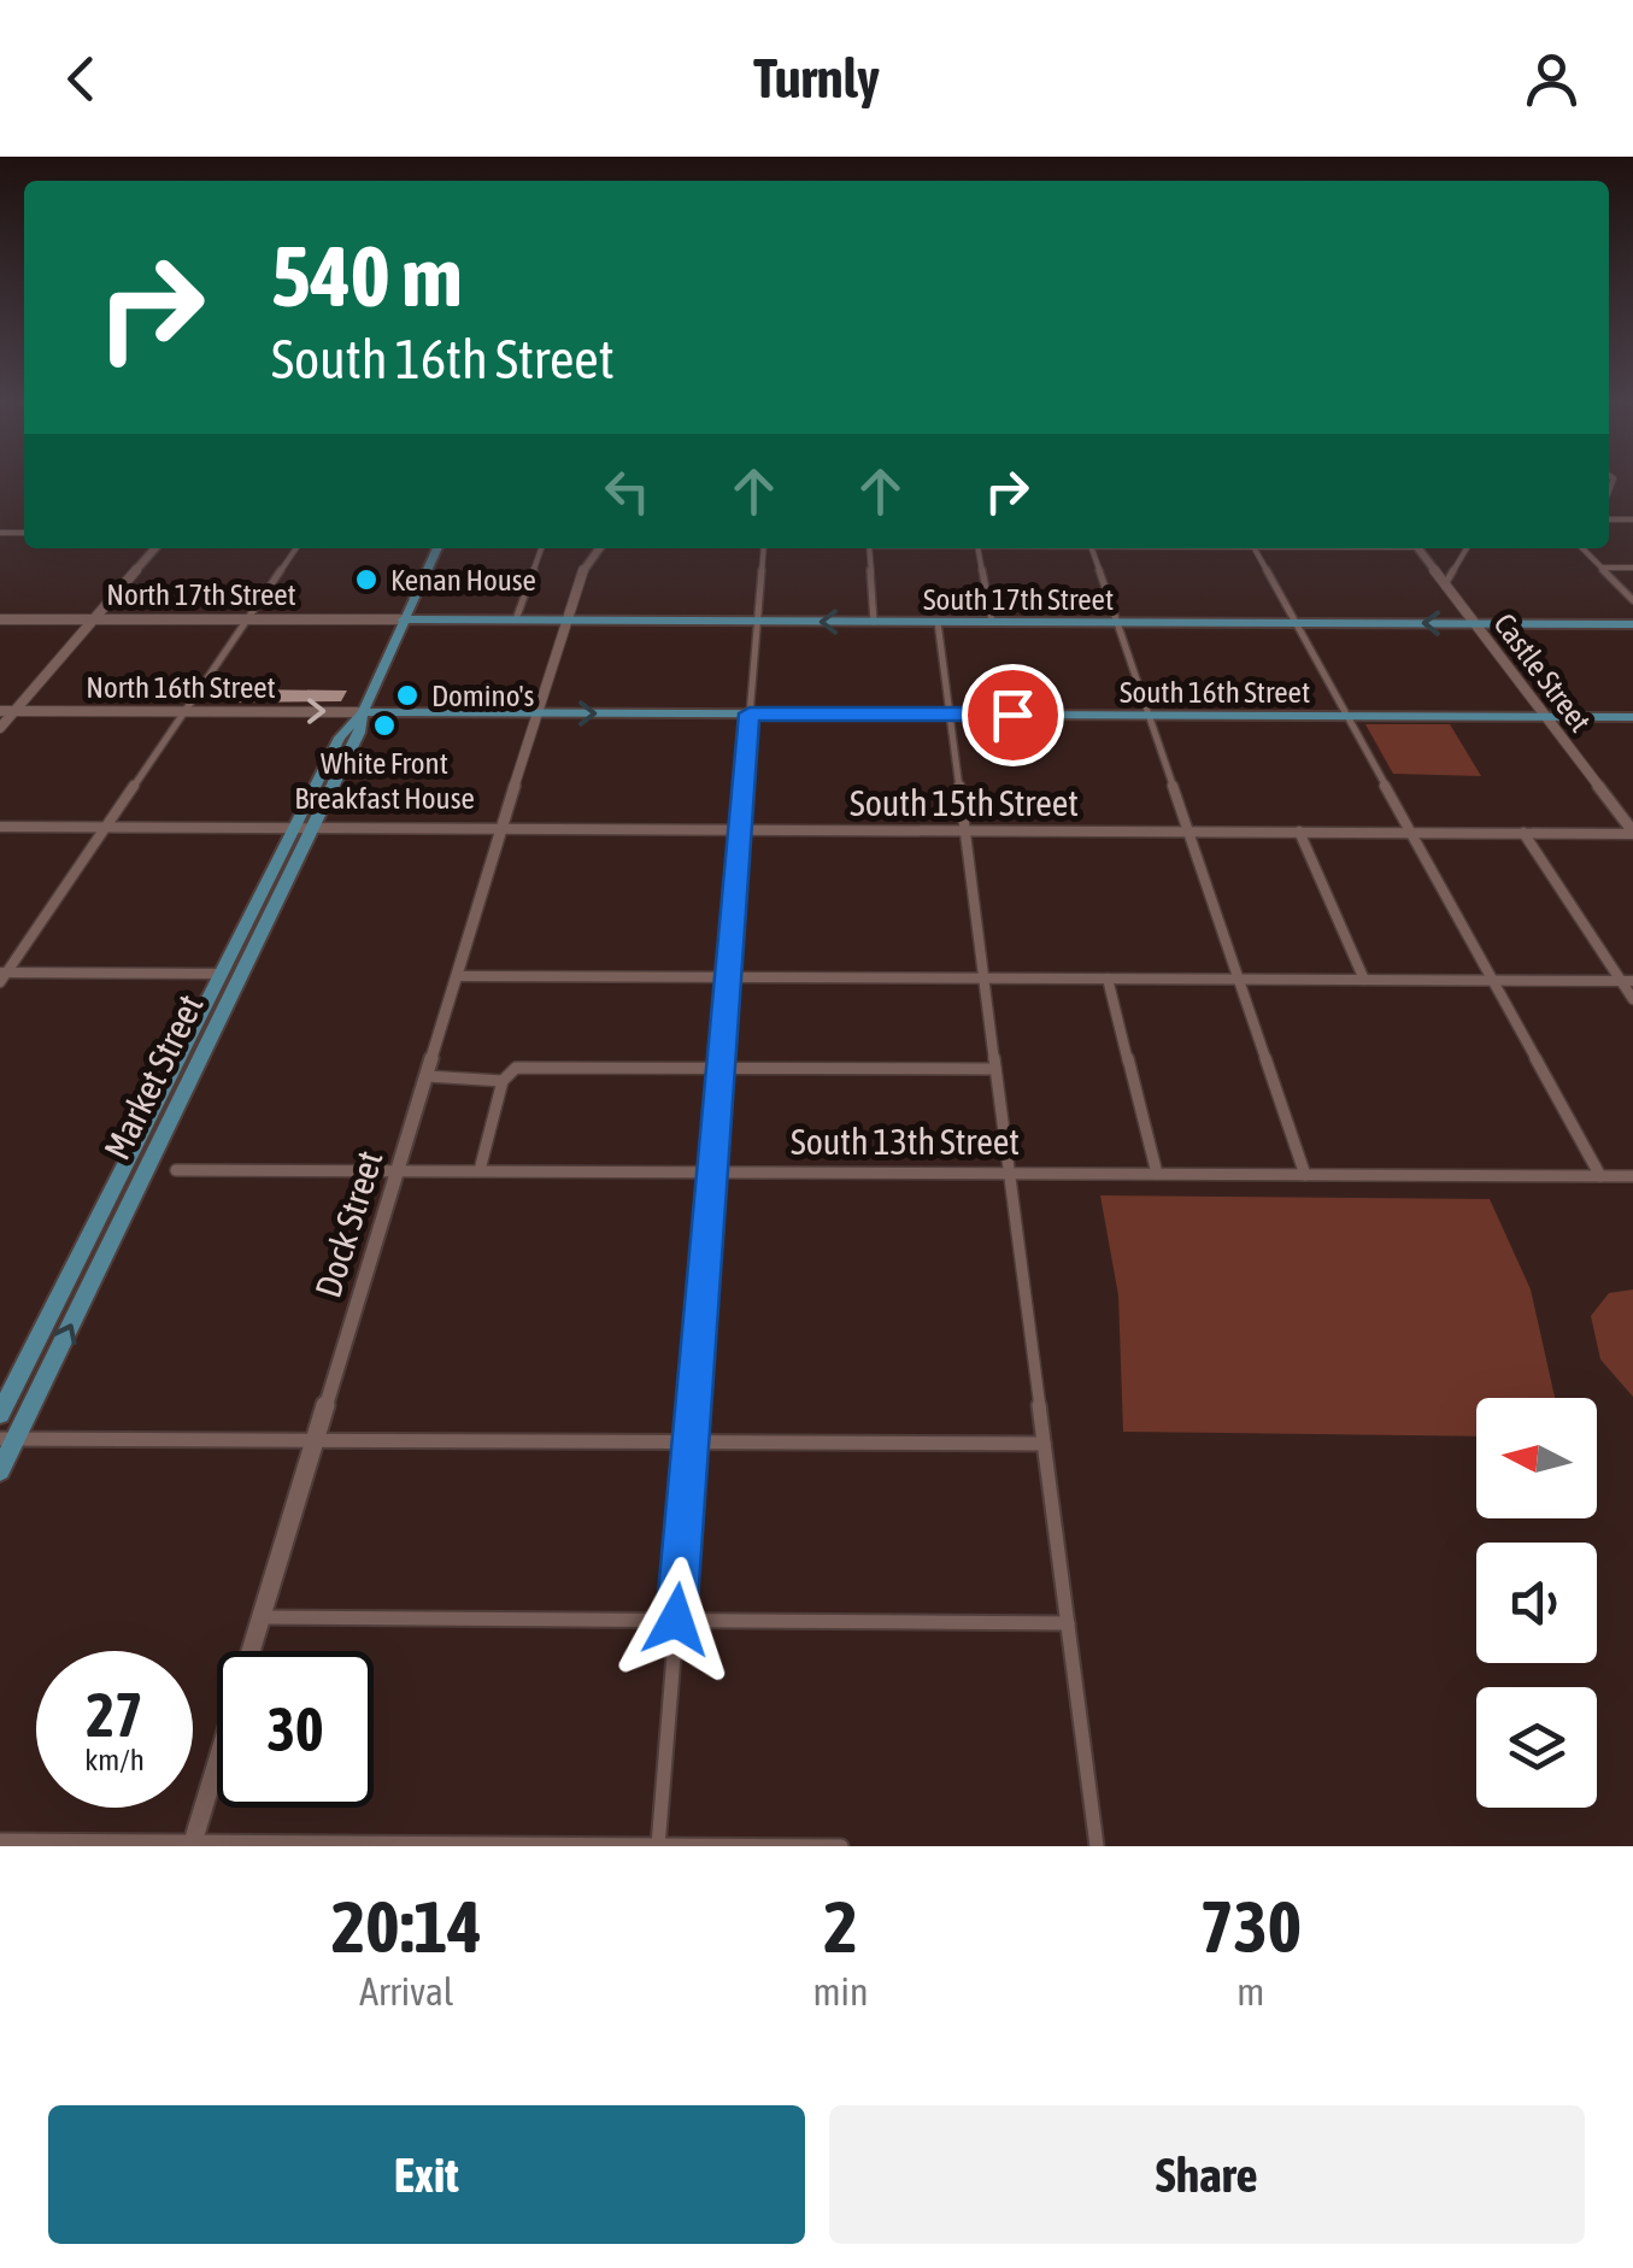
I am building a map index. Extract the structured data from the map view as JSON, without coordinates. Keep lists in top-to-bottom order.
{
  "streets": {
    "main road": ["South 17th Street", "South 16th Street", "Market Street"],
    "street": [
      "North 17th Street",
      "Castle Street",
      "North 16th Street",
      "South 15th Street",
      "South 13th Street",
      "Dock Street"
    ]
  },
  "crossings": [
    ["North 17th Street", "South 17th Street"],
    ["North 17th Street", "Market Street"],
    ["South 17th Street", "Castle Street"],
    ["South 17th Street", "Market Street"],
    ["South 17th Street", "Dock Street"],
    ["Castle Street", "South 16th Street"],
    ["Castle Street", "South 15th Street"],
    ["North 16th Street", "South 16th Street"],
    ["North 16th Street", "Market Street"],
    ["South 16th Street", "Market Street"],
    ["South 16th Street", "Dock Street"],
    ["South 15th Street", "Market Street"],
    ["South 15th Street", "Dock Street"],
    ["South 13th Street", "Dock Street"]
  ],
  "one_way": ["North 16th Street"],
  "places": ["Kenan House", "Domino's", "White Front Breakfast House"],
  "north": "left",
  "page": {
    "header": "Turnly",
    "turn": ["540 m", "South 16th Street"],
    "speed": "27 km/h",
    "limit": "30",
    "eta": [
      "20:14",
      "Arrival",
      "2",
      "min",
      "730",
      "m"
    ],
    "buttons": ["Exit", "Share"]
  }
}
